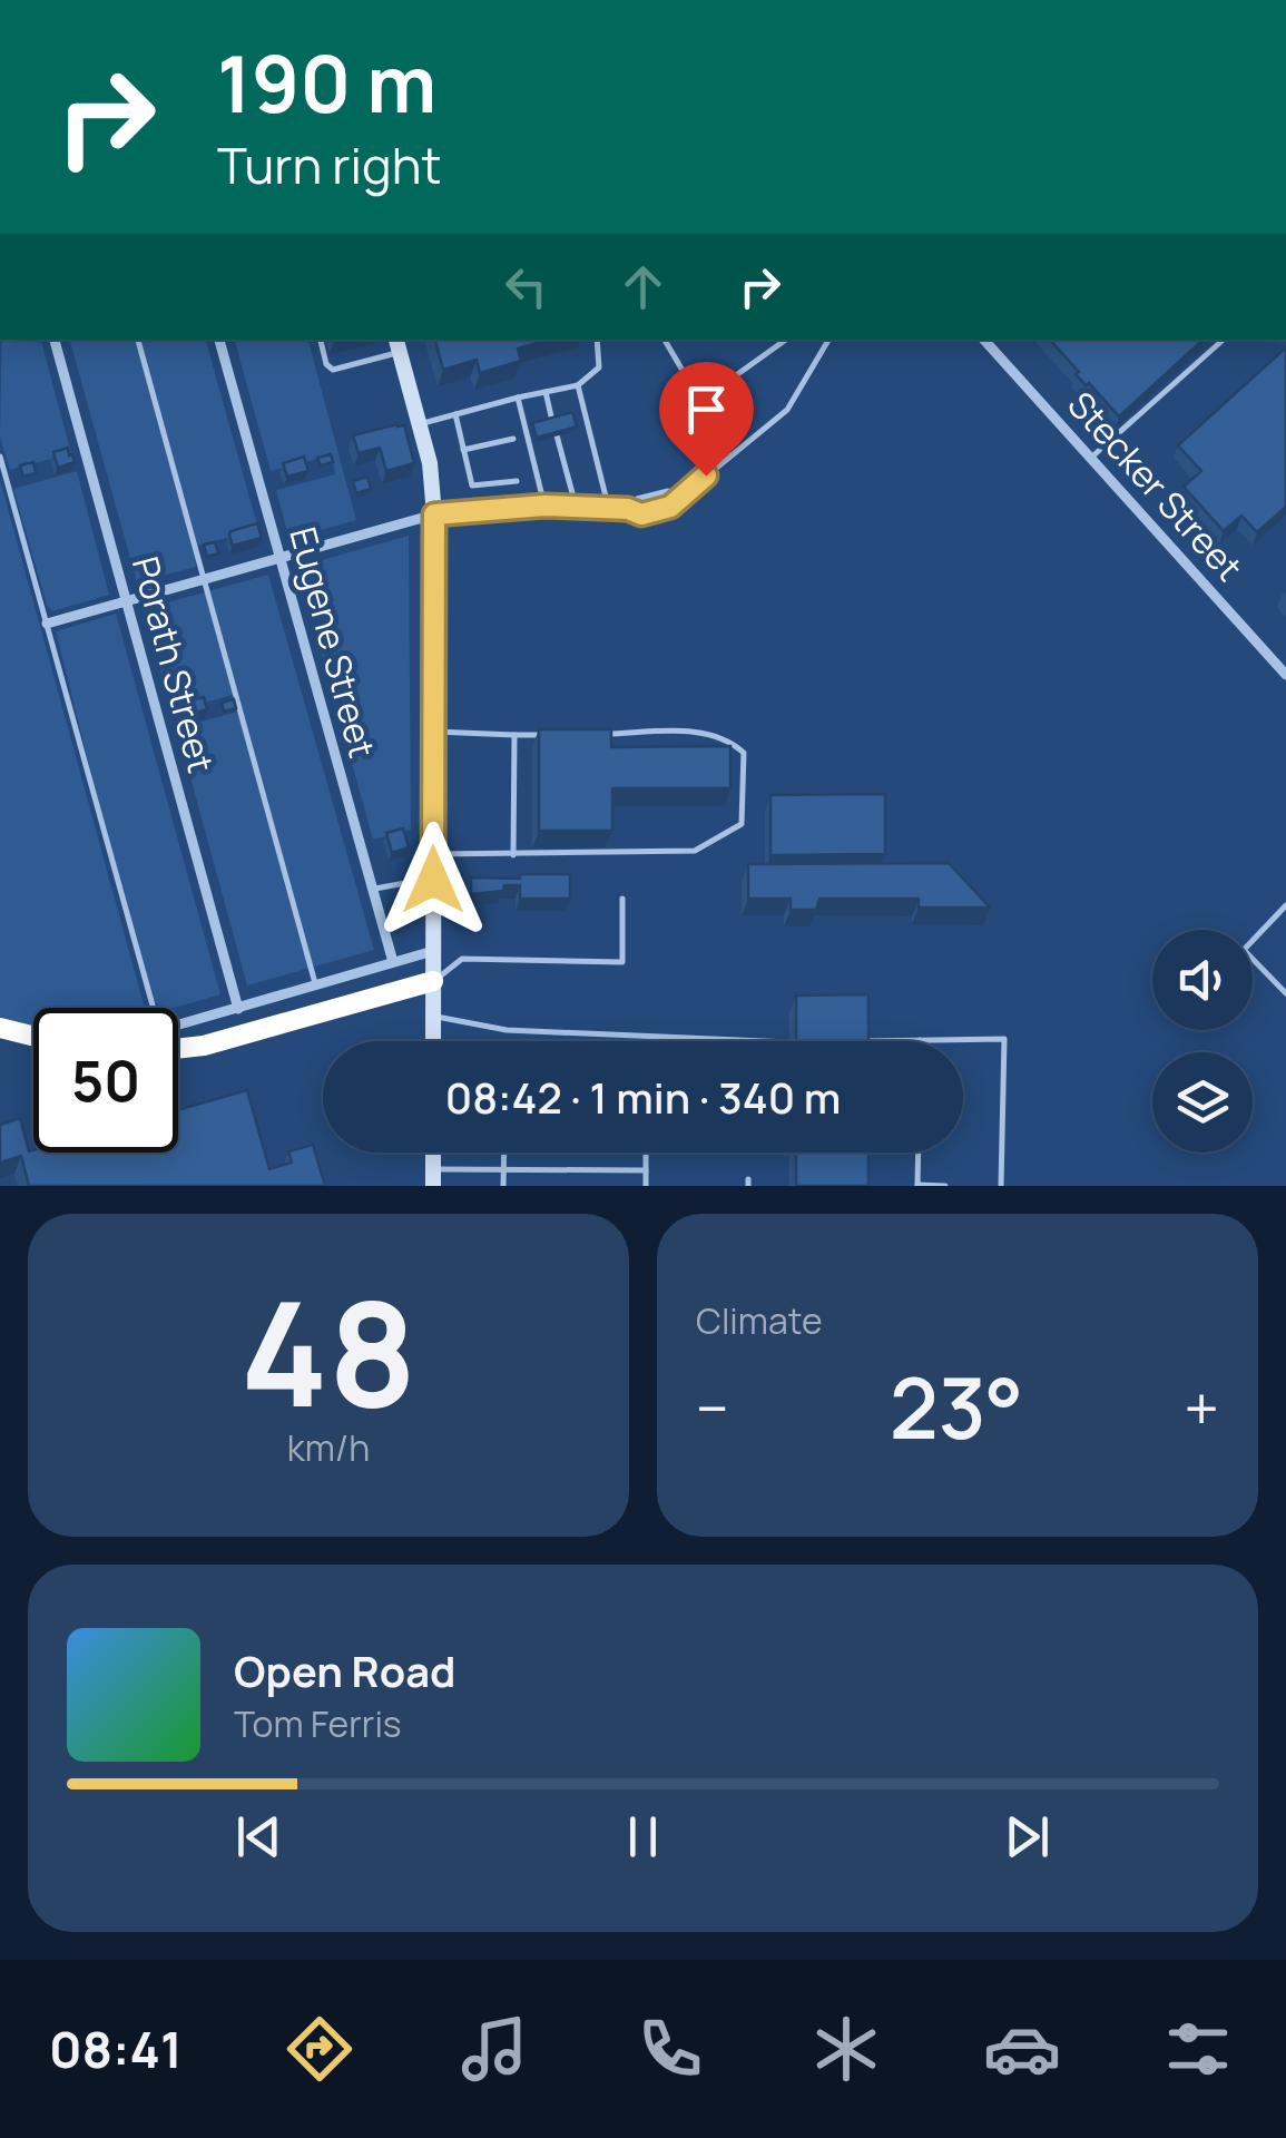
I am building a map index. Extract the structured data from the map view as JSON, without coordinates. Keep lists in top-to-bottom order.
{
  "streets": {
    "street": ["Stecker Street", "Eugene Street", "Porath Street"]
  },
  "page": {
    "turn": ["190 m", "Turn right"],
    "limit": "50",
    "trip": "08:42 · 1 min · 340 m",
    "tile": [
      ["48", "km/h"],
      "Climate"
    ],
    "heat": ["−", "23°", "+"],
    "song": ["Open Road", "Tom Ferris"],
    "tabs": "08:41"
  }
}
